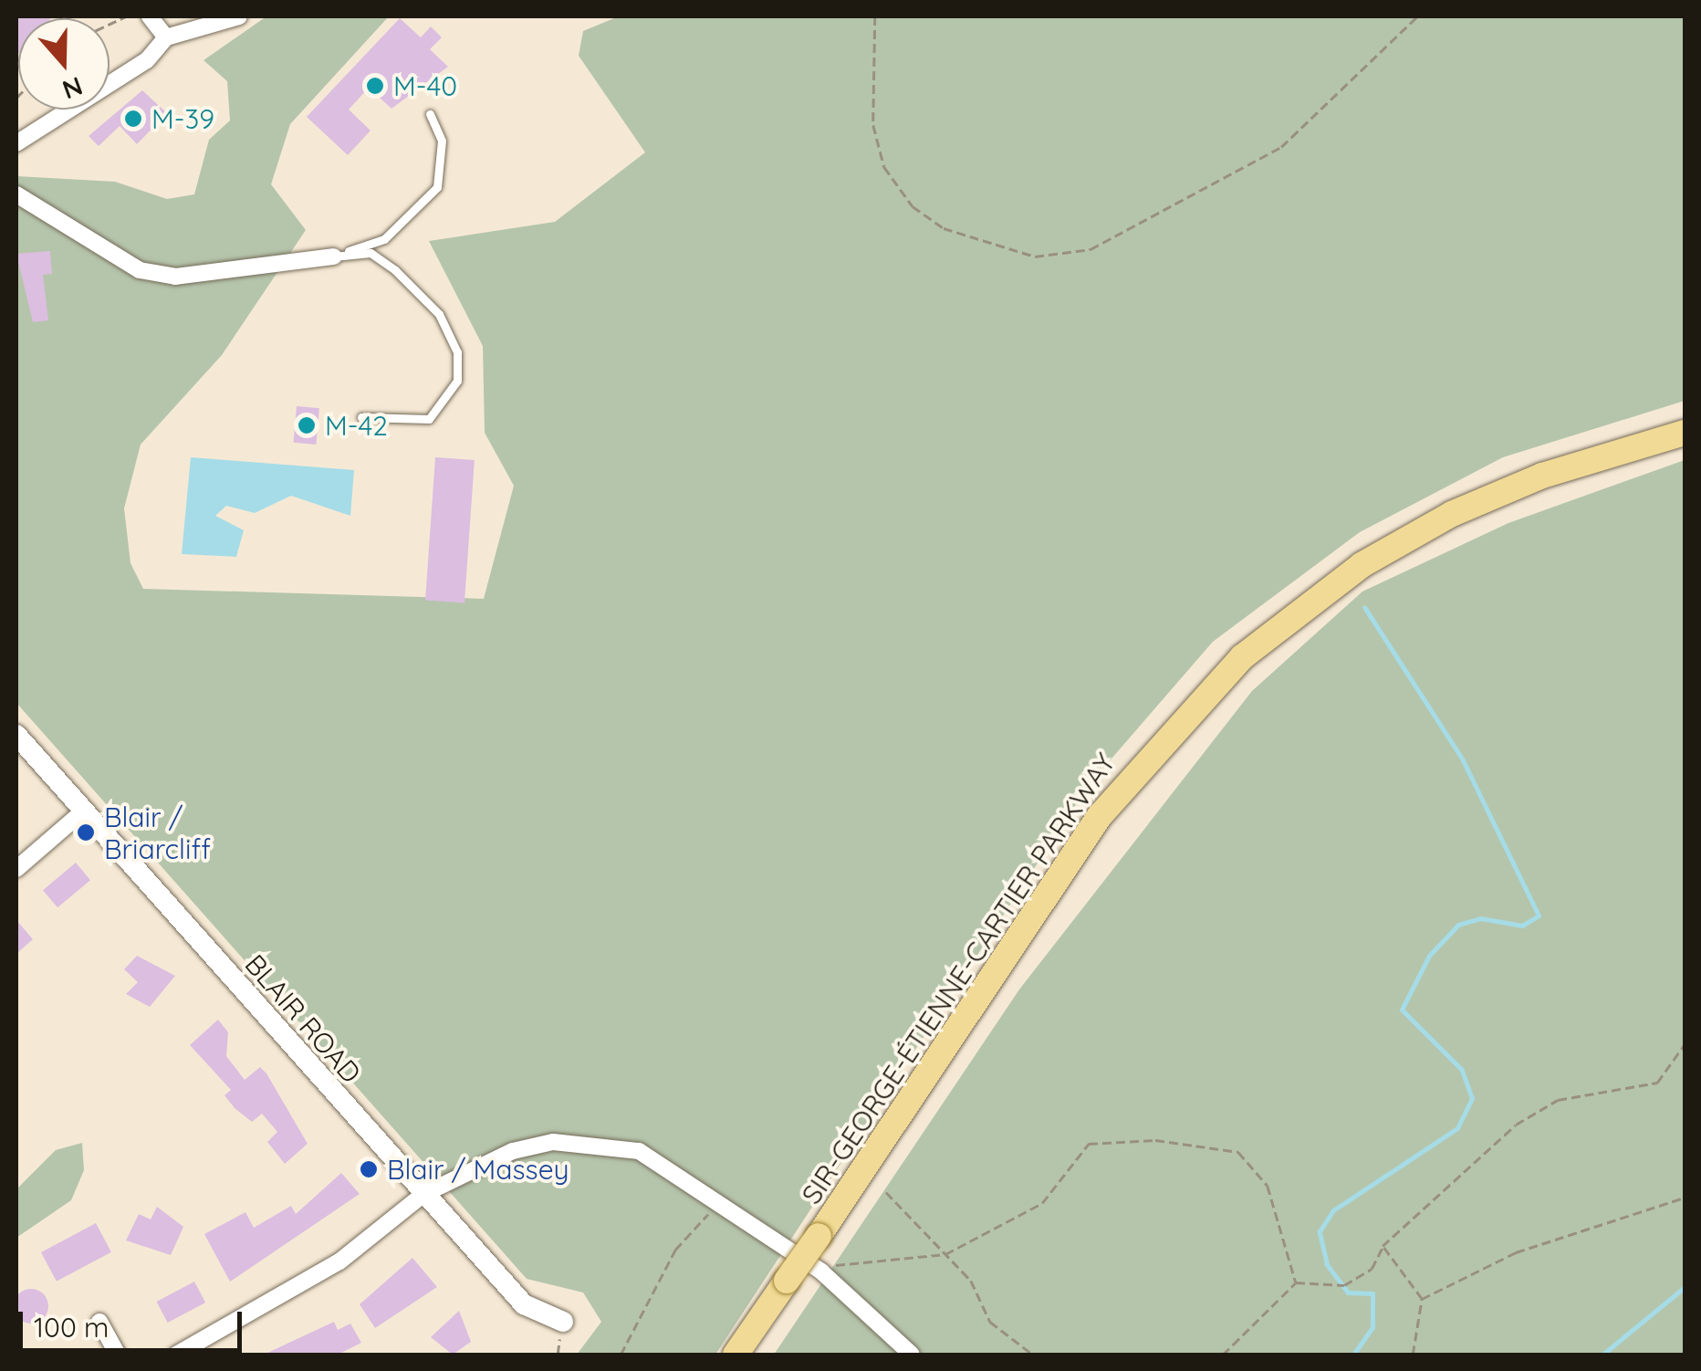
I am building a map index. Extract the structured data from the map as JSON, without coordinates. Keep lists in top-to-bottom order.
{
  "streets": {
    "main road": ["SIR-GEORGE-ÉTIENNE-CARTIER PARKWAY"],
    "street": ["BLAIR ROAD"]
  },
  "places": [
    "M-40",
    "M-39",
    "M-42",
    "Blair / Briarcliff",
    "Blair / Massey"
  ],
  "scale_bar": "100 m",
  "north": "bottom"
}
